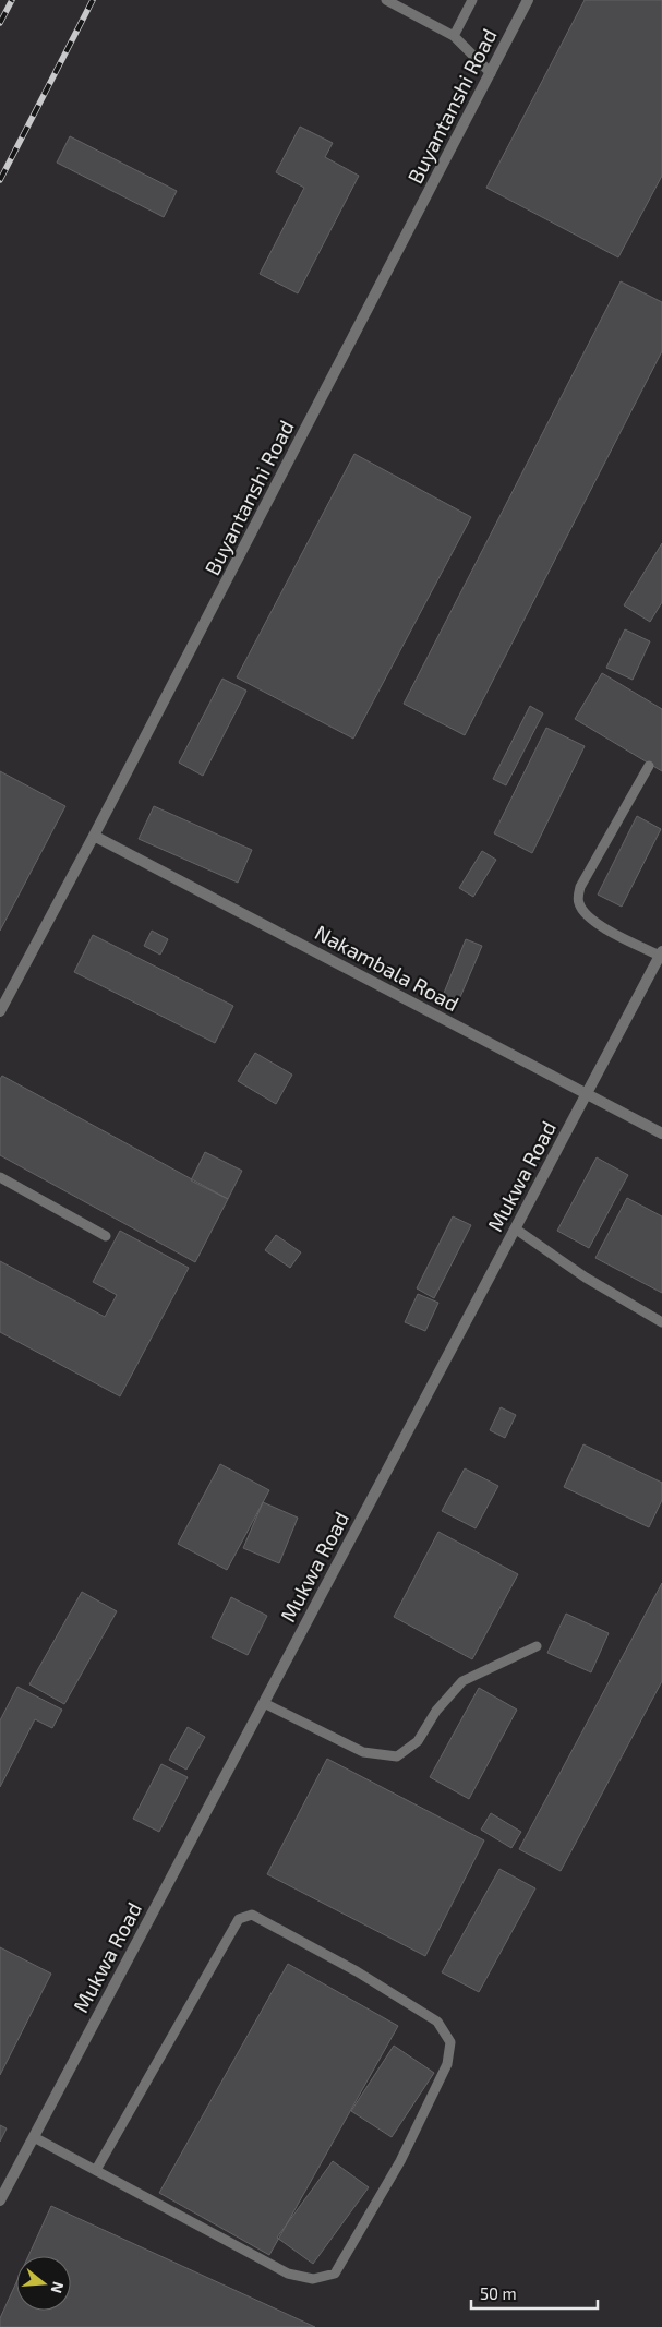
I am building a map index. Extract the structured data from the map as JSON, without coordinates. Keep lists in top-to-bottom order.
{
  "streets": {
    "street": ["Buyantanshi Road", "Nakambala Road", "Mukwa Road"]
  },
  "crossings": [
    ["Buyantanshi Road", "Nakambala Road"],
    ["Nakambala Road", "Mukwa Road"]
  ],
  "scale_bar": "50 m",
  "north": "right"
}
